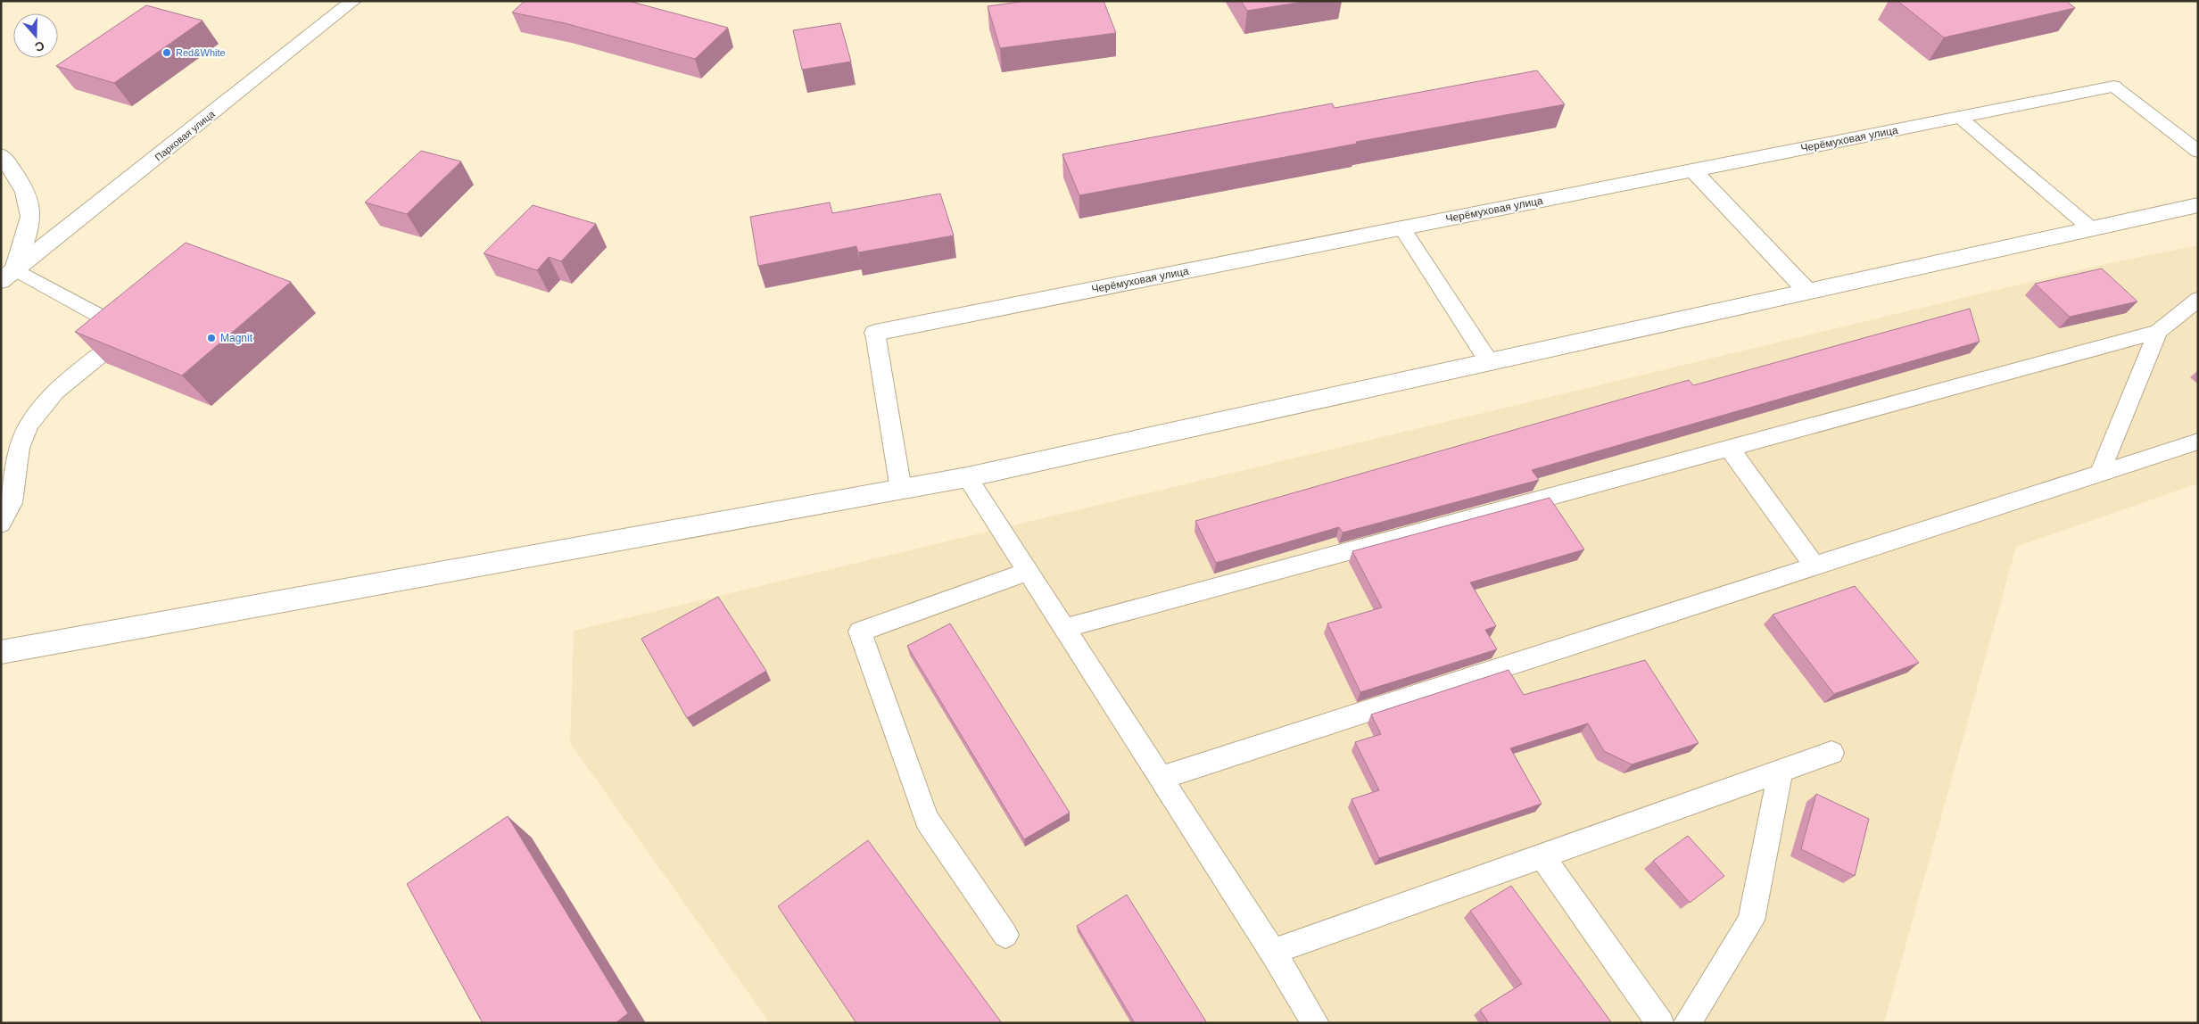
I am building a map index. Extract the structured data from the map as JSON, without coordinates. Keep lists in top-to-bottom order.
{
  "streets": {
    "street": ["Парковая улица", "Черёмуховая улица"]
  },
  "places": ["Red&White", "Magnit"],
  "north": "bottom"
}
